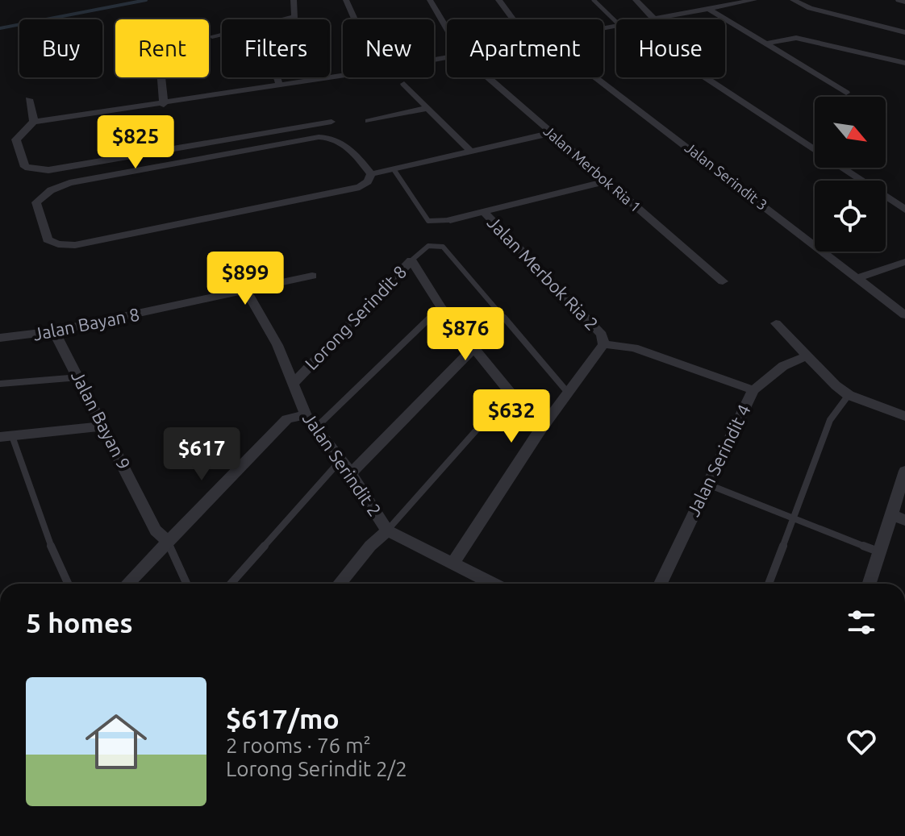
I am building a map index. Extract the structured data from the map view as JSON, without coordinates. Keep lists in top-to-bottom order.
{
  "streets": {
    "street": [
      "Jalan Merbok Ria 1",
      "Jalan Serindit 3",
      "Jalan Merbok Ria 2",
      "Lorong Serindit 8",
      "Jalan Bayan 8",
      "Jalan Bayan 9",
      "Jalan Serindit 4",
      "Jalan Serindit 2"
    ]
  },
  "crossings": [
    ["Lorong Serindit 8", "Jalan Serindit 2"],
    ["Jalan Bayan 8", "Jalan Bayan 9"]
  ],
  "north": "bottom right",
  "page": {
    "chip": [
      "Buy",
      "Rent",
      "Filters",
      "New",
      "Apartment",
      "House"
    ],
    "price": [
      "$825",
      "$899",
      "$876",
      "$632",
      "$617"
    ],
    "heading": "5 homes",
    "list": [
      {
        "name": "$617/mo",
        "note": "2 rooms · 76 m² · Lorong Serindit 2/2"
      }
    ]
  }
}
